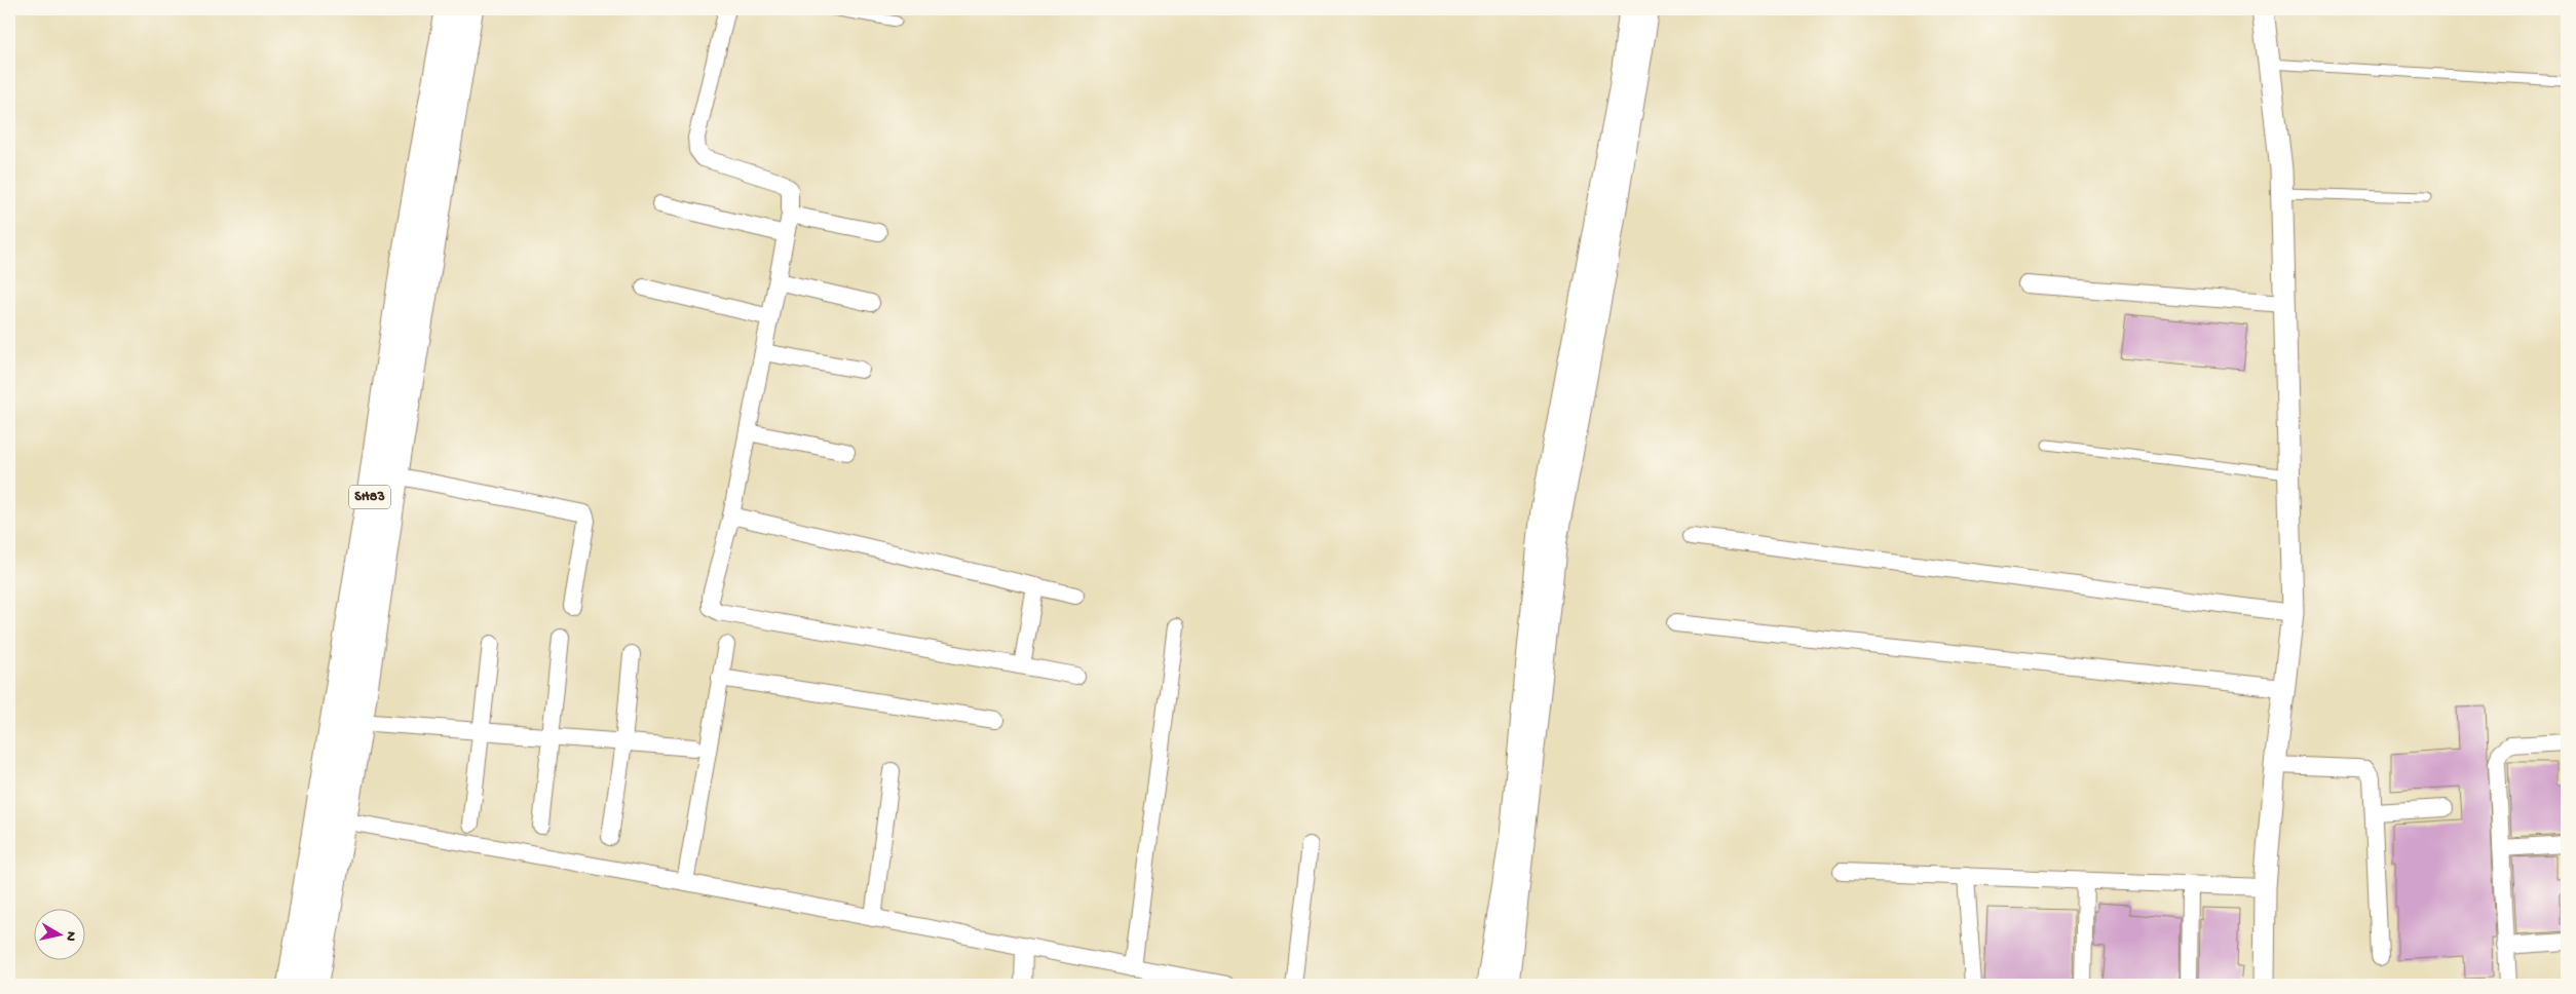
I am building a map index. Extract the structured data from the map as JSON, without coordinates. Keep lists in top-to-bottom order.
{
  "streets": {
    "main road": ["SH83"]
  },
  "north": "right"
}
